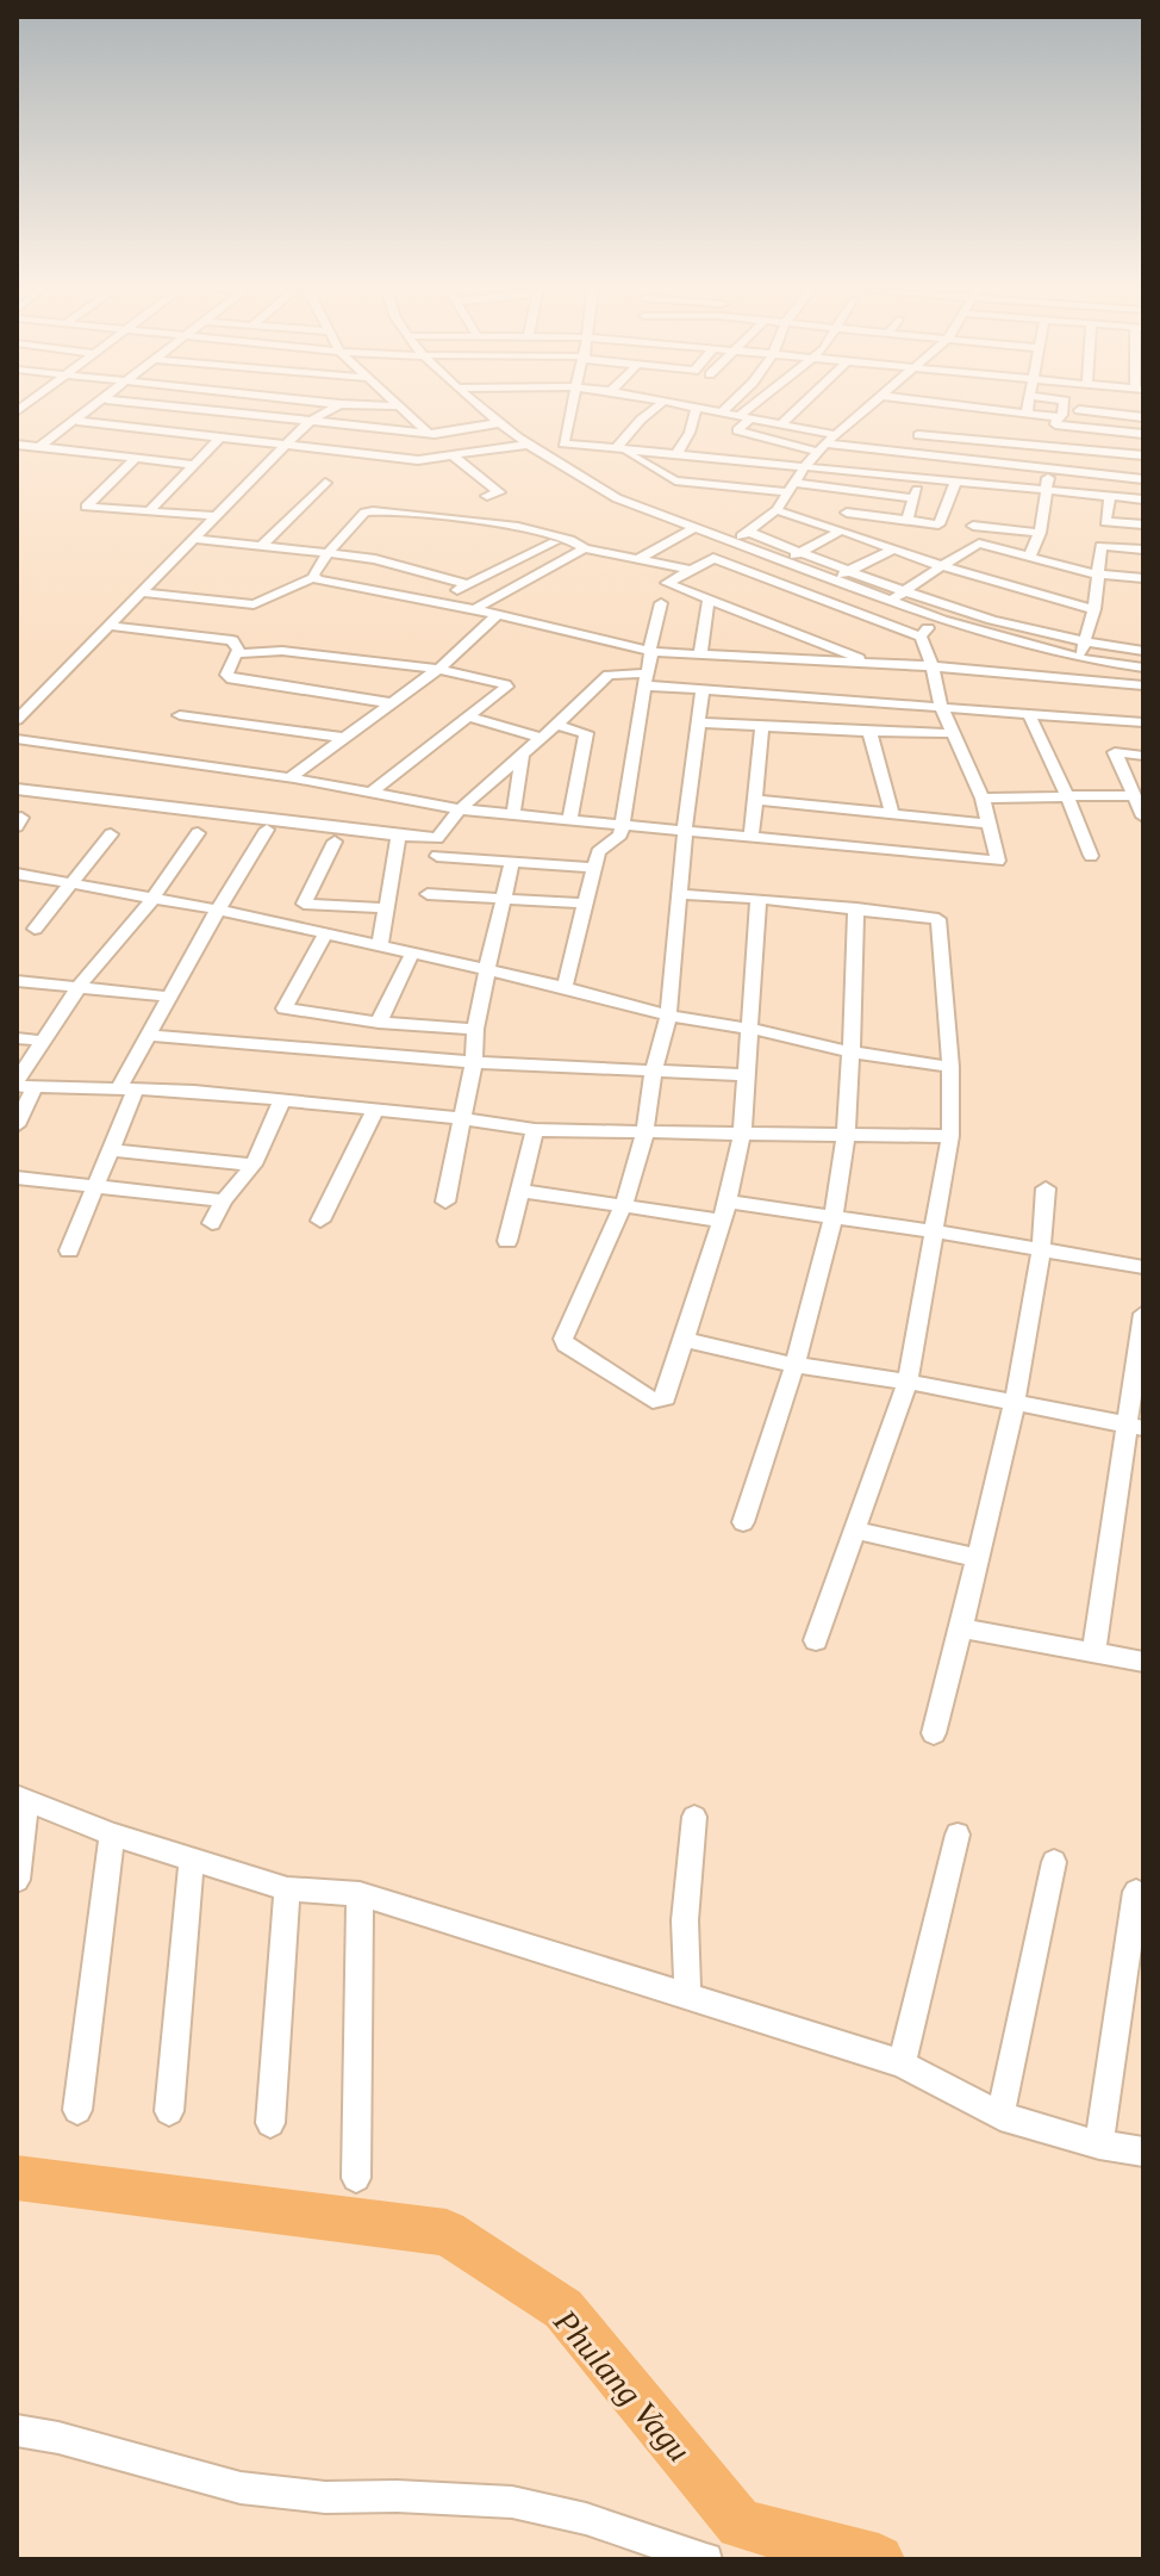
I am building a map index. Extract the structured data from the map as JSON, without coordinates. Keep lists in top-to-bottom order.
{
  "water": ["Phulang Vagu"]
}
